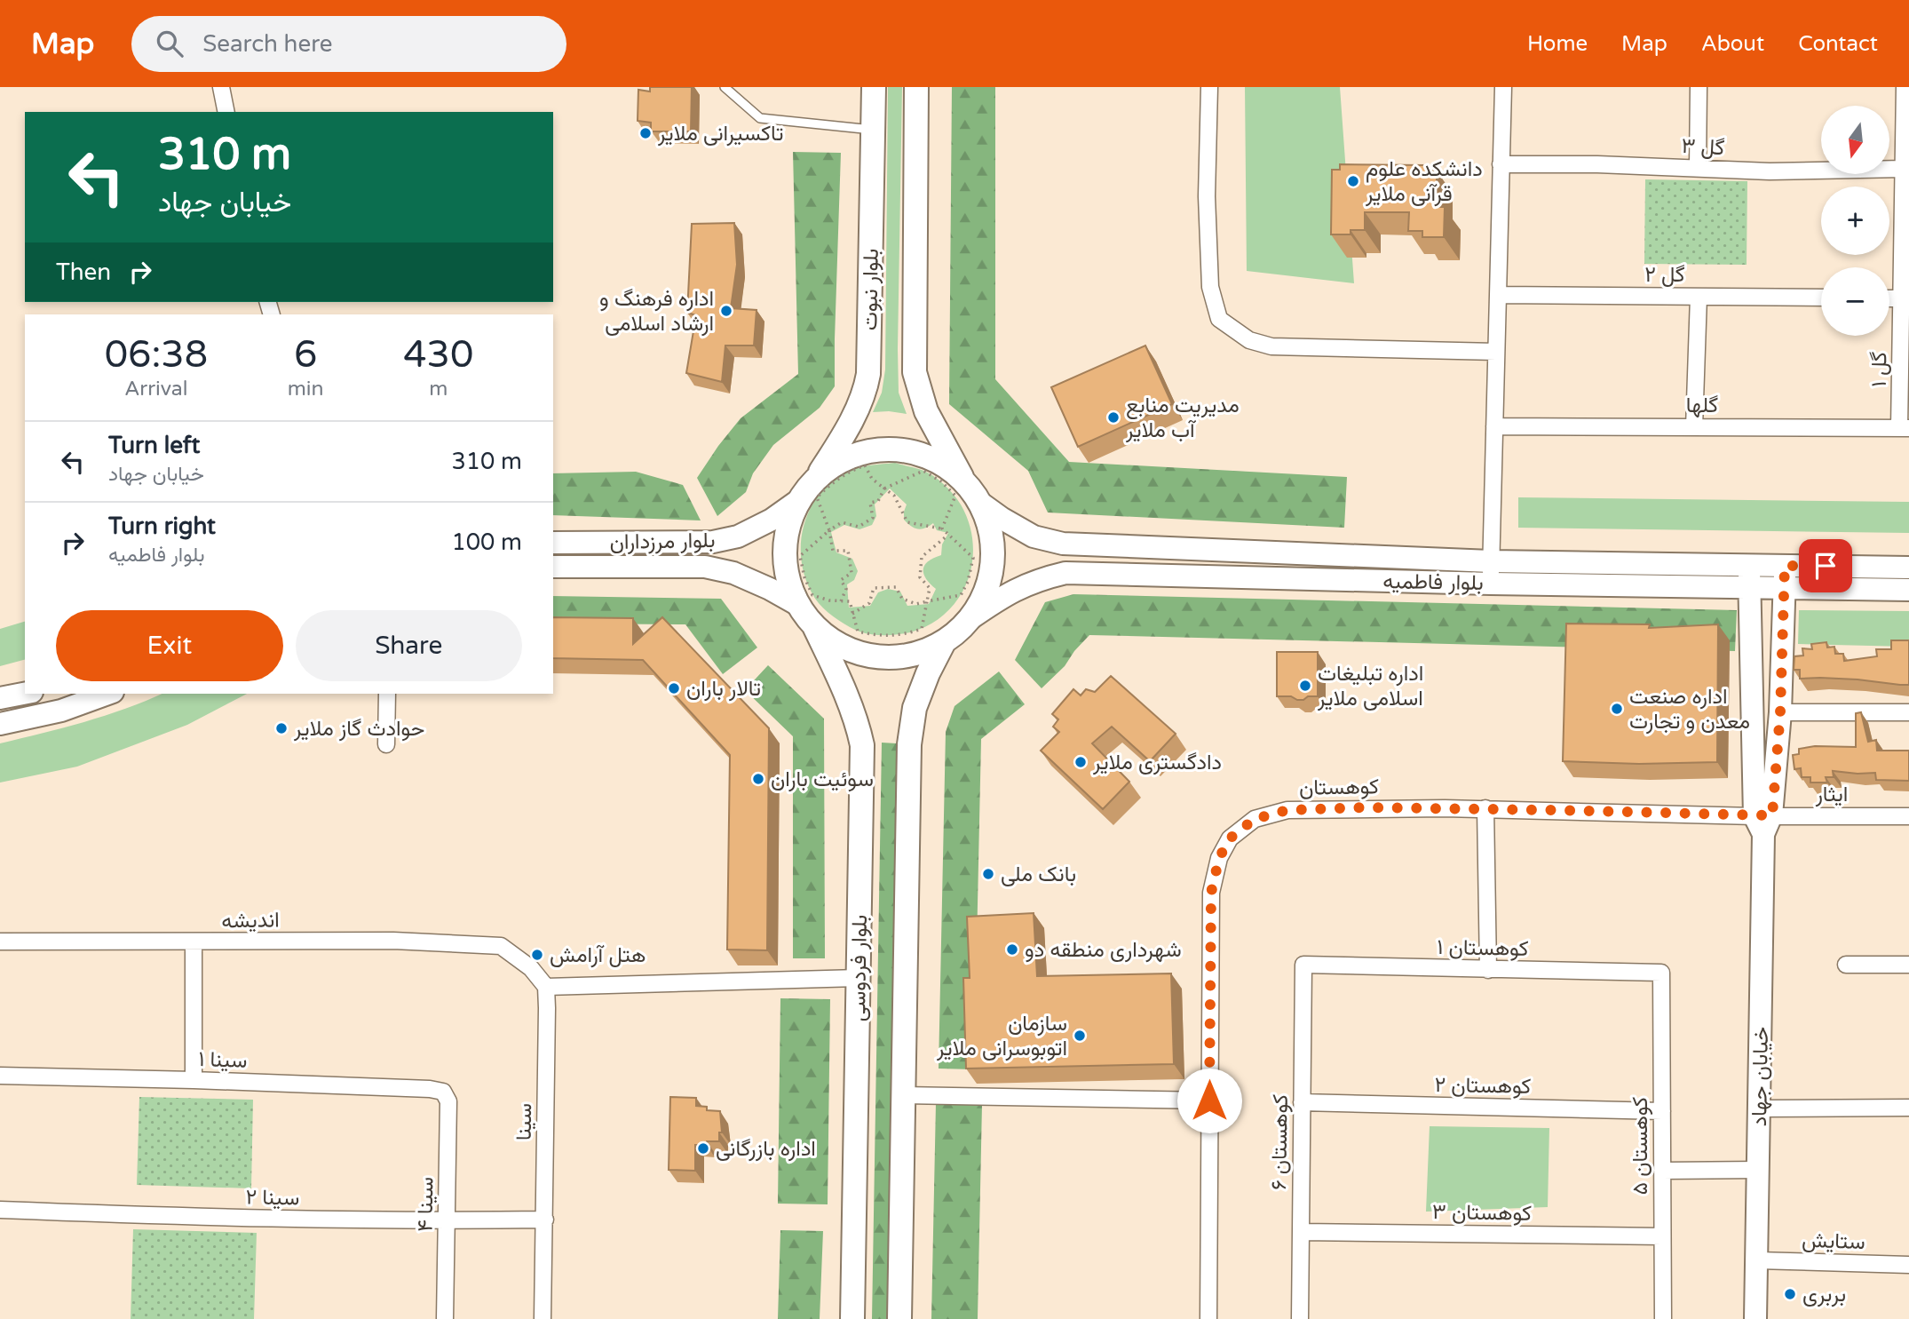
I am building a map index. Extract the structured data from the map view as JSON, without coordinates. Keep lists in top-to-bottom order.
{
  "streets": {
    "main road": [
      "بلوار نبوت",
      "بلوار مرزداران",
      "بلوار فاطمیه",
      "بلوار فردوسی",
      "خیابان جهاد"
    ],
    "street": [
      "گل ۳",
      "گل ۲",
      "گل ۱",
      "گلها",
      "کوهستان",
      "ایثار",
      "اندیشه",
      "کوهستان ۱",
      "سینا ۱",
      "کوهستان ۲",
      "سینا",
      "کوهستان ۶",
      "کوهستان ۵",
      "سینا ۲",
      "سینا ۴",
      "کوهستان ۳",
      "ستایش"
    ]
  },
  "crossings": [
    ["گل ۳", "گل ۱"],
    ["گل ۱", "گلها"],
    ["بلوار فاطمیه", "خیابان جهاد"],
    ["کوهستان", "ایثار"],
    ["کوهستان", "خیابان جهاد"],
    ["ایثار", "خیابان جهاد"],
    ["اندیشه", "سینا"],
    ["کوهستان ۱", "کوهستان ۶"],
    ["کوهستان ۱", "کوهستان ۵"],
    ["سینا ۱", "سینا ۴"],
    ["خیابان جهاد", "ستایش"],
    ["کوهستان ۲", "کوهستان ۶"],
    ["کوهستان ۲", "کوهستان ۵"],
    ["سینا", "سینا ۲"],
    ["کوهستان ۶", "کوهستان ۳"],
    ["کوهستان ۵", "کوهستان ۳"],
    ["سینا ۲", "سینا ۴"]
  ],
  "places": [
    "تاکسیرانی ملایر",
    "دانشکده علوم قرآنی ملایر",
    "اداره فرهنگ و ارشاد اسلامی",
    "مدیریت منابع آب ملایر",
    "اداره تبلیغات اسلامی ملایر",
    "تالار باران",
    "اداره صنعت معدن و تجارت",
    "حوادث گاز ملایر",
    "دادگستری ملایر",
    "سوئیت باران",
    "بانک ملی",
    "شهرداری منطقه دو",
    "هتل آرامش",
    "سازمان اتوبوسرانی ملایر",
    "اداره بازرگانی",
    "بربری"
  ],
  "north": "bottom",
  "page": {
    "header": "Map",
    "search": "Search here",
    "nav": [
      "Home",
      "Map",
      "About",
      "Contact"
    ],
    "map_buttons": ["+", "−"],
    "turn": ["310 m", "خیابان جهاد"],
    "then": "Then",
    "eta": [
      "06:38",
      "Arrival",
      "6",
      "min",
      "430",
      "m"
    ],
    "list": [
      {
        "name": "Turn left",
        "note": "خیابان جهاد",
        "value": "310 m"
      },
      {
        "name": "Turn right",
        "note": "بلوار فاطمیه",
        "value": "100 m"
      }
    ],
    "buttons": ["Exit", "Share"]
  }
}
